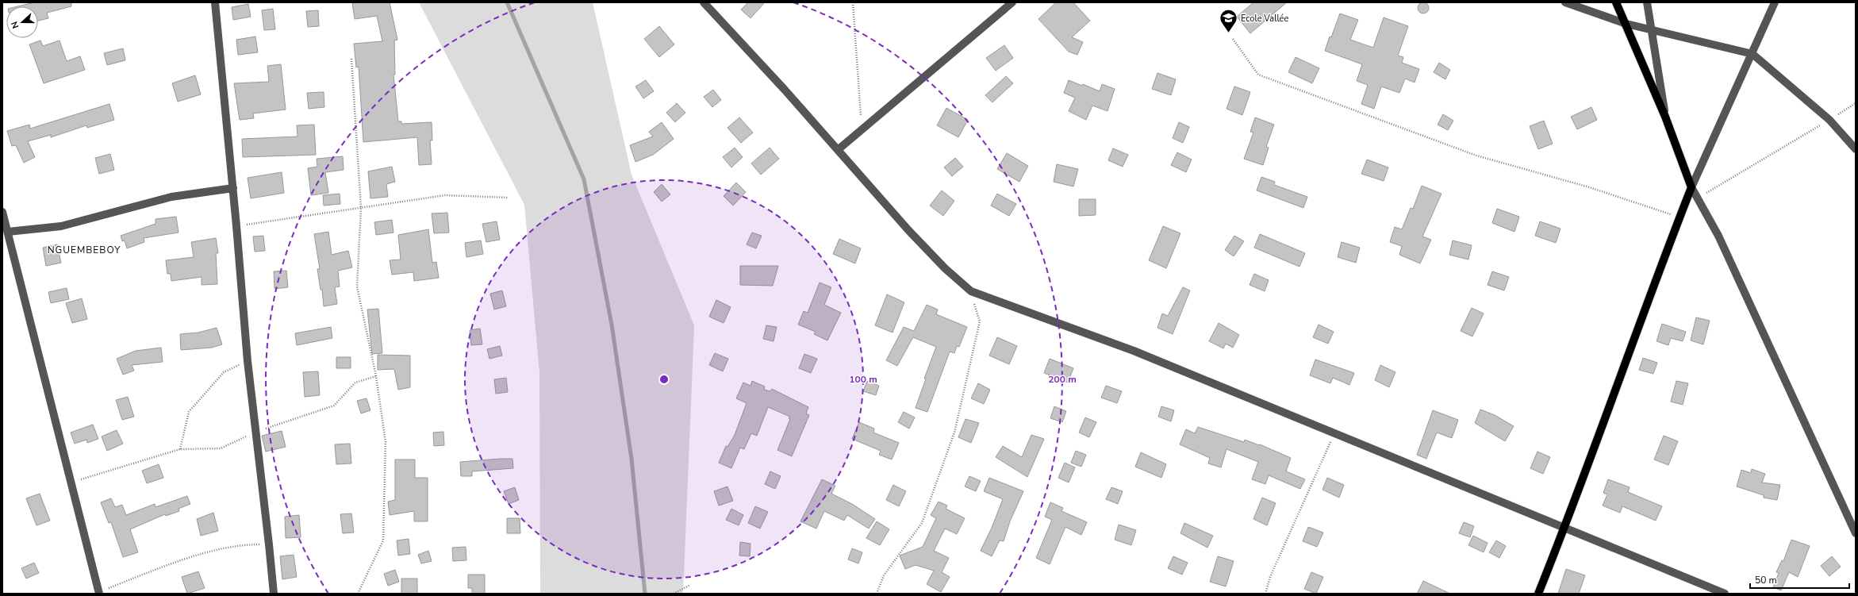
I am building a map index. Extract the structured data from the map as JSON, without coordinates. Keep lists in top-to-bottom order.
{
  "districts": ["NGUEMBEBOY"],
  "places": {
    "school or university": ["Ecole Vallée"]
  },
  "scale_bar": "50 m",
  "north": "left",
  "rings": ["100 m", "200 m"]
}
